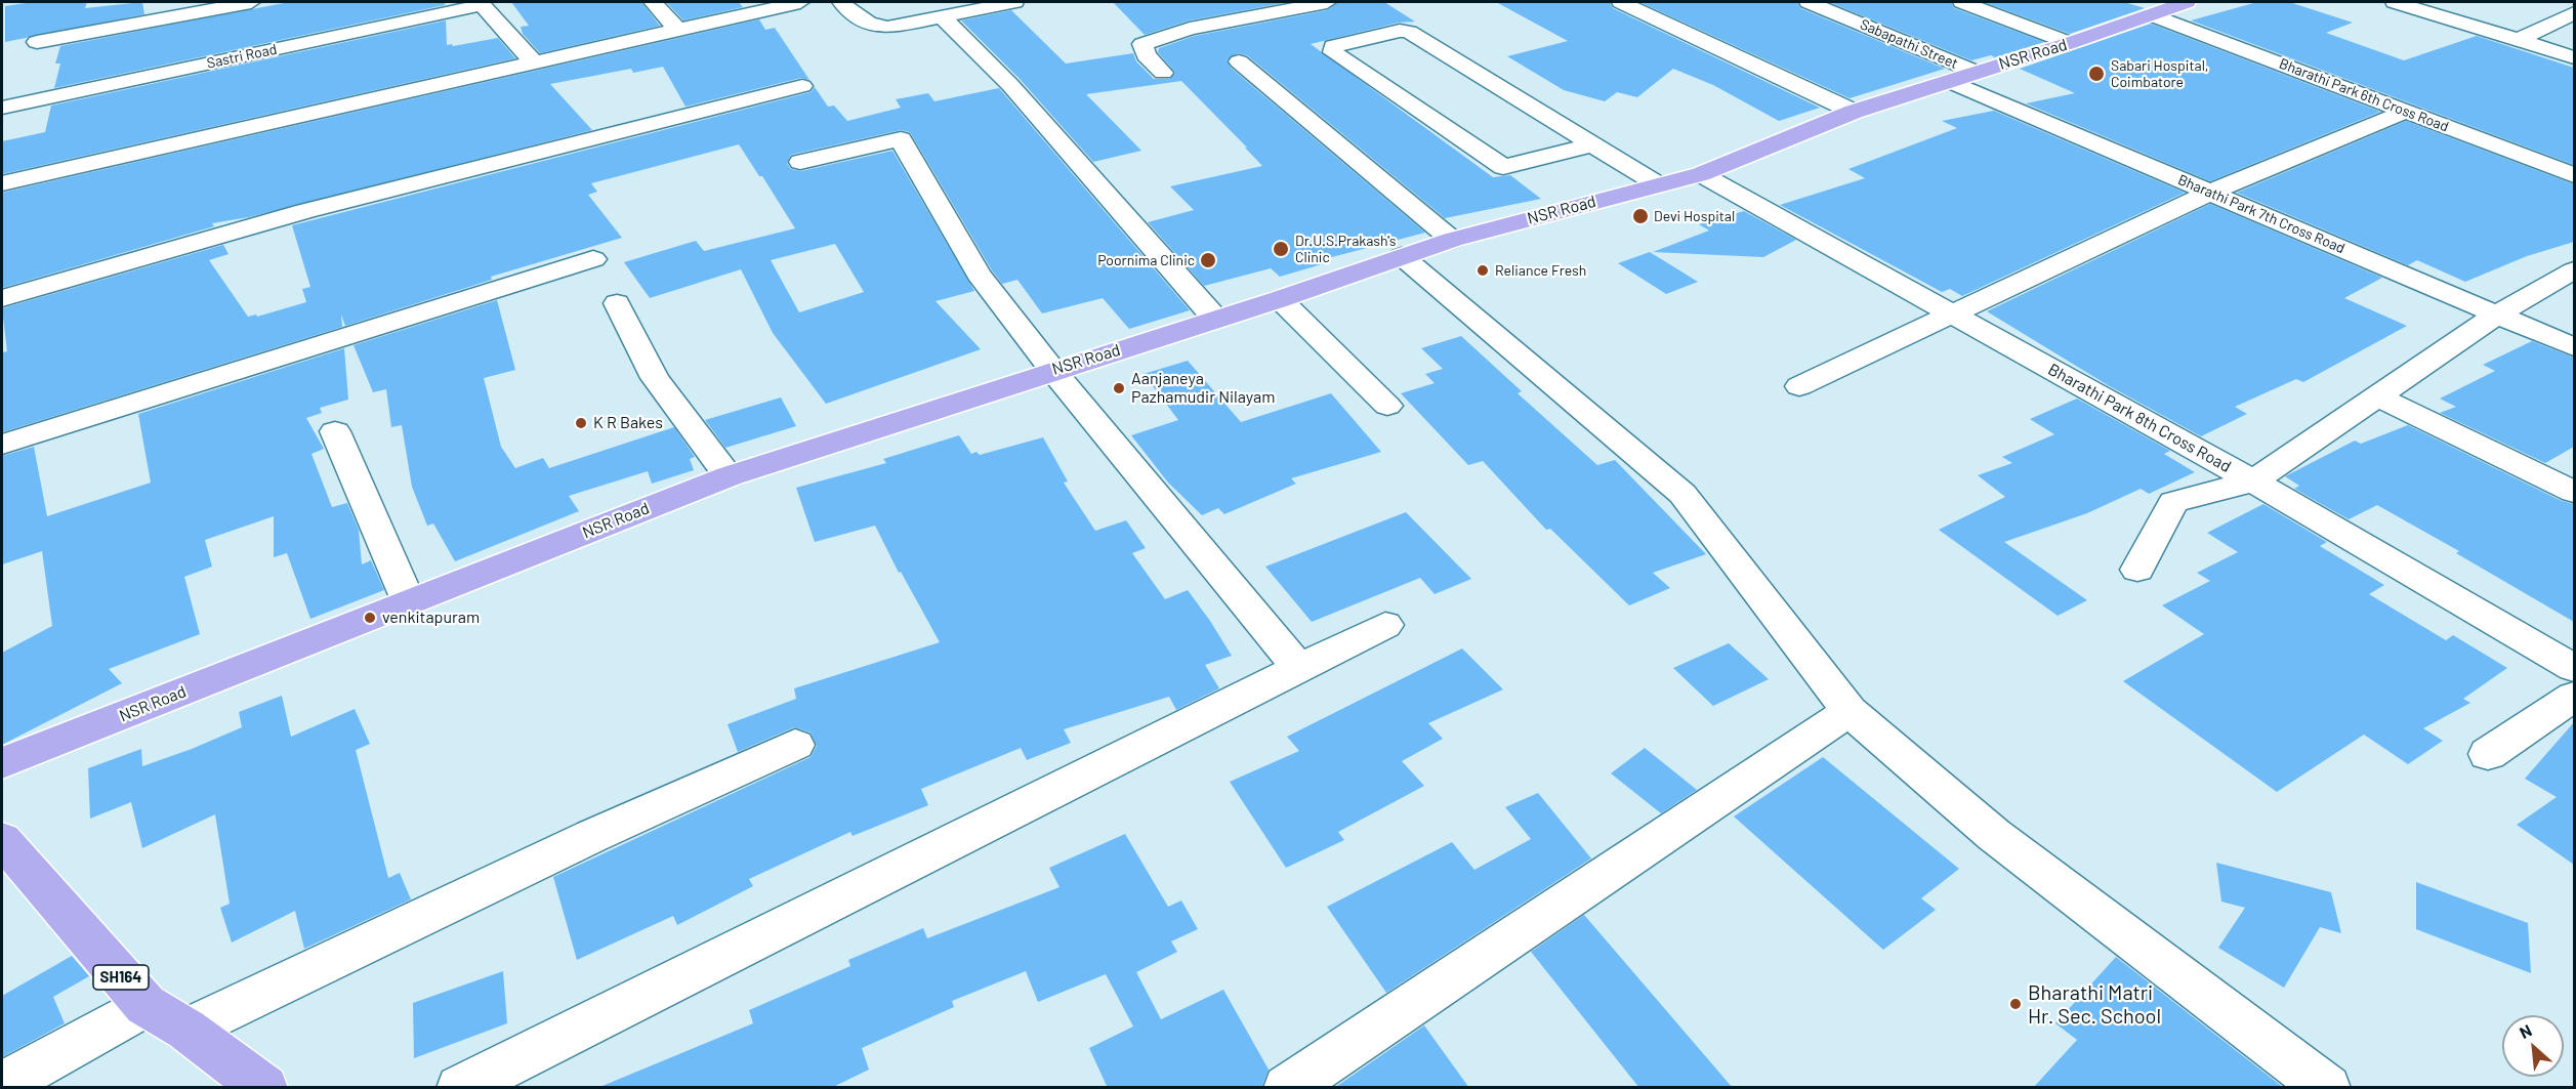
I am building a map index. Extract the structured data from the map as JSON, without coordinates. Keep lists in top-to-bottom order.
{
  "streets": {
    "main road": ["NSR Road", "SH164"],
    "street": [
      "Sabapathi Street",
      "Sastri Road",
      "Bharathi Park 6th Cross Road",
      "Bharathi Park 7th Cross Road",
      "Bharathi Park 8th Cross Road"
    ]
  },
  "crossings": [
    ["Sabapathi Street", "NSR Road"],
    ["NSR Road", "Bharathi Park 6th Cross Road"],
    ["NSR Road", "Bharathi Park 7th Cross Road"],
    ["NSR Road", "Bharathi Park 8th Cross Road"]
  ],
  "places": [
    "Sabari Hospital, Coimbatore",
    "Devi Hospital",
    "Dr.U.S.Prakash's Clinic",
    "Poornima Clinic",
    "Reliance Fresh",
    "Aanjaneya Pazhamudir Nilayam",
    "K R Bakes",
    "venkitapuram",
    "Bharathi Matri Hr. Sec. School"
  ],
  "north": "top left"
}
